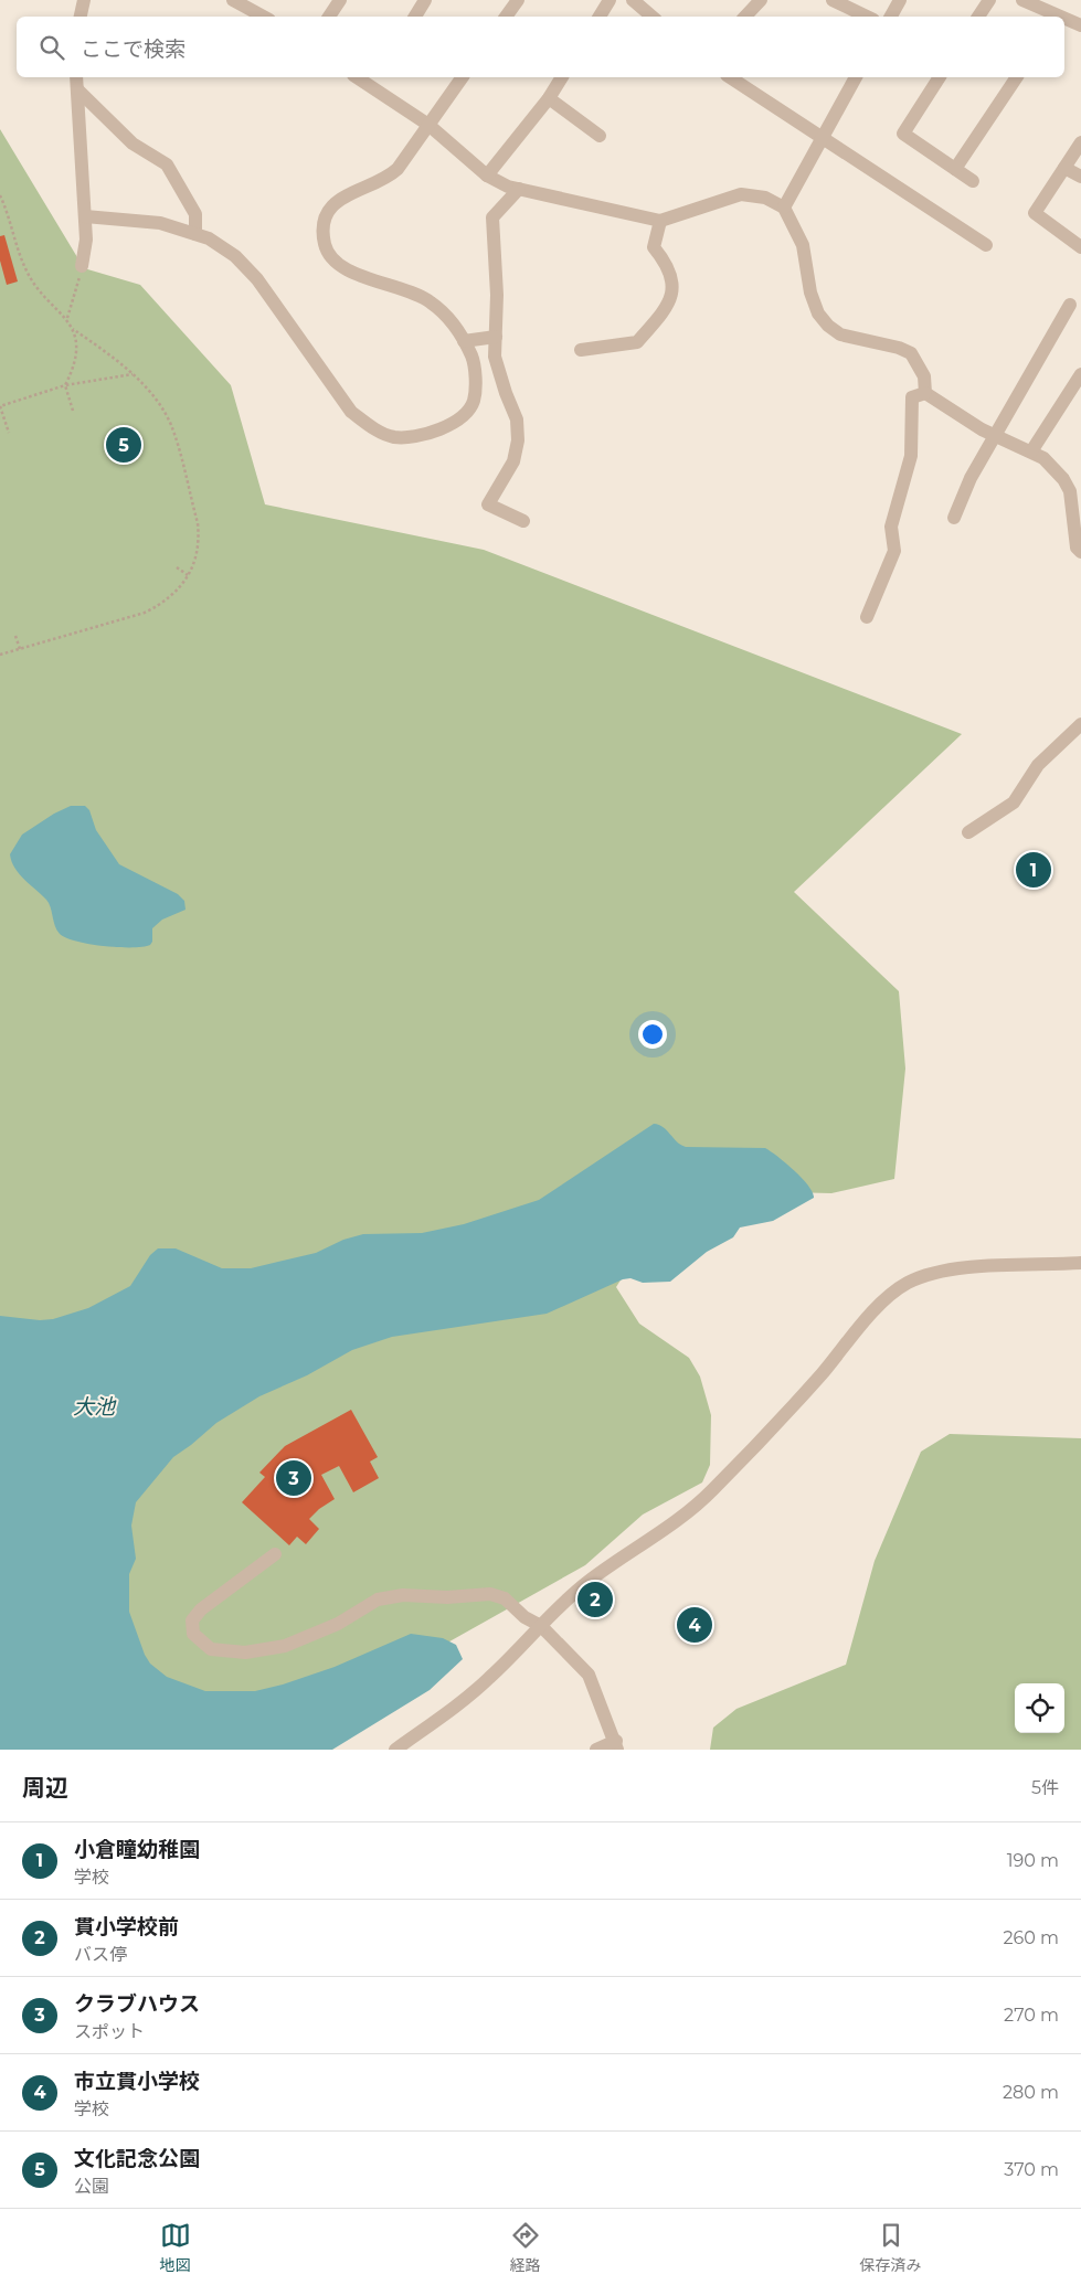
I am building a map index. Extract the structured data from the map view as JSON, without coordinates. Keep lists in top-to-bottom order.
{
  "water": ["大池"],
  "page": {
    "search": "ここで検索",
    "pins": [
      "5",
      "1",
      "3",
      "2",
      "4"
    ],
    "heading": ["周辺", "5件"],
    "list": [
      {
        "mark": "1",
        "name": "小倉瞳幼稚園",
        "note": "学校",
        "value": "190 m"
      },
      {
        "mark": "2",
        "name": "貫小学校前",
        "note": "バス停",
        "value": "260 m"
      },
      {
        "mark": "3",
        "name": "クラブハウス",
        "note": "スポット",
        "value": "270 m"
      },
      {
        "mark": "4",
        "name": "市立貫小学校",
        "note": "学校",
        "value": "280 m"
      },
      {
        "mark": "5",
        "name": "文化記念公園",
        "note": "公園",
        "value": "370 m"
      }
    ],
    "nav": ["地図", "経路", "保存済み"]
  }
}
